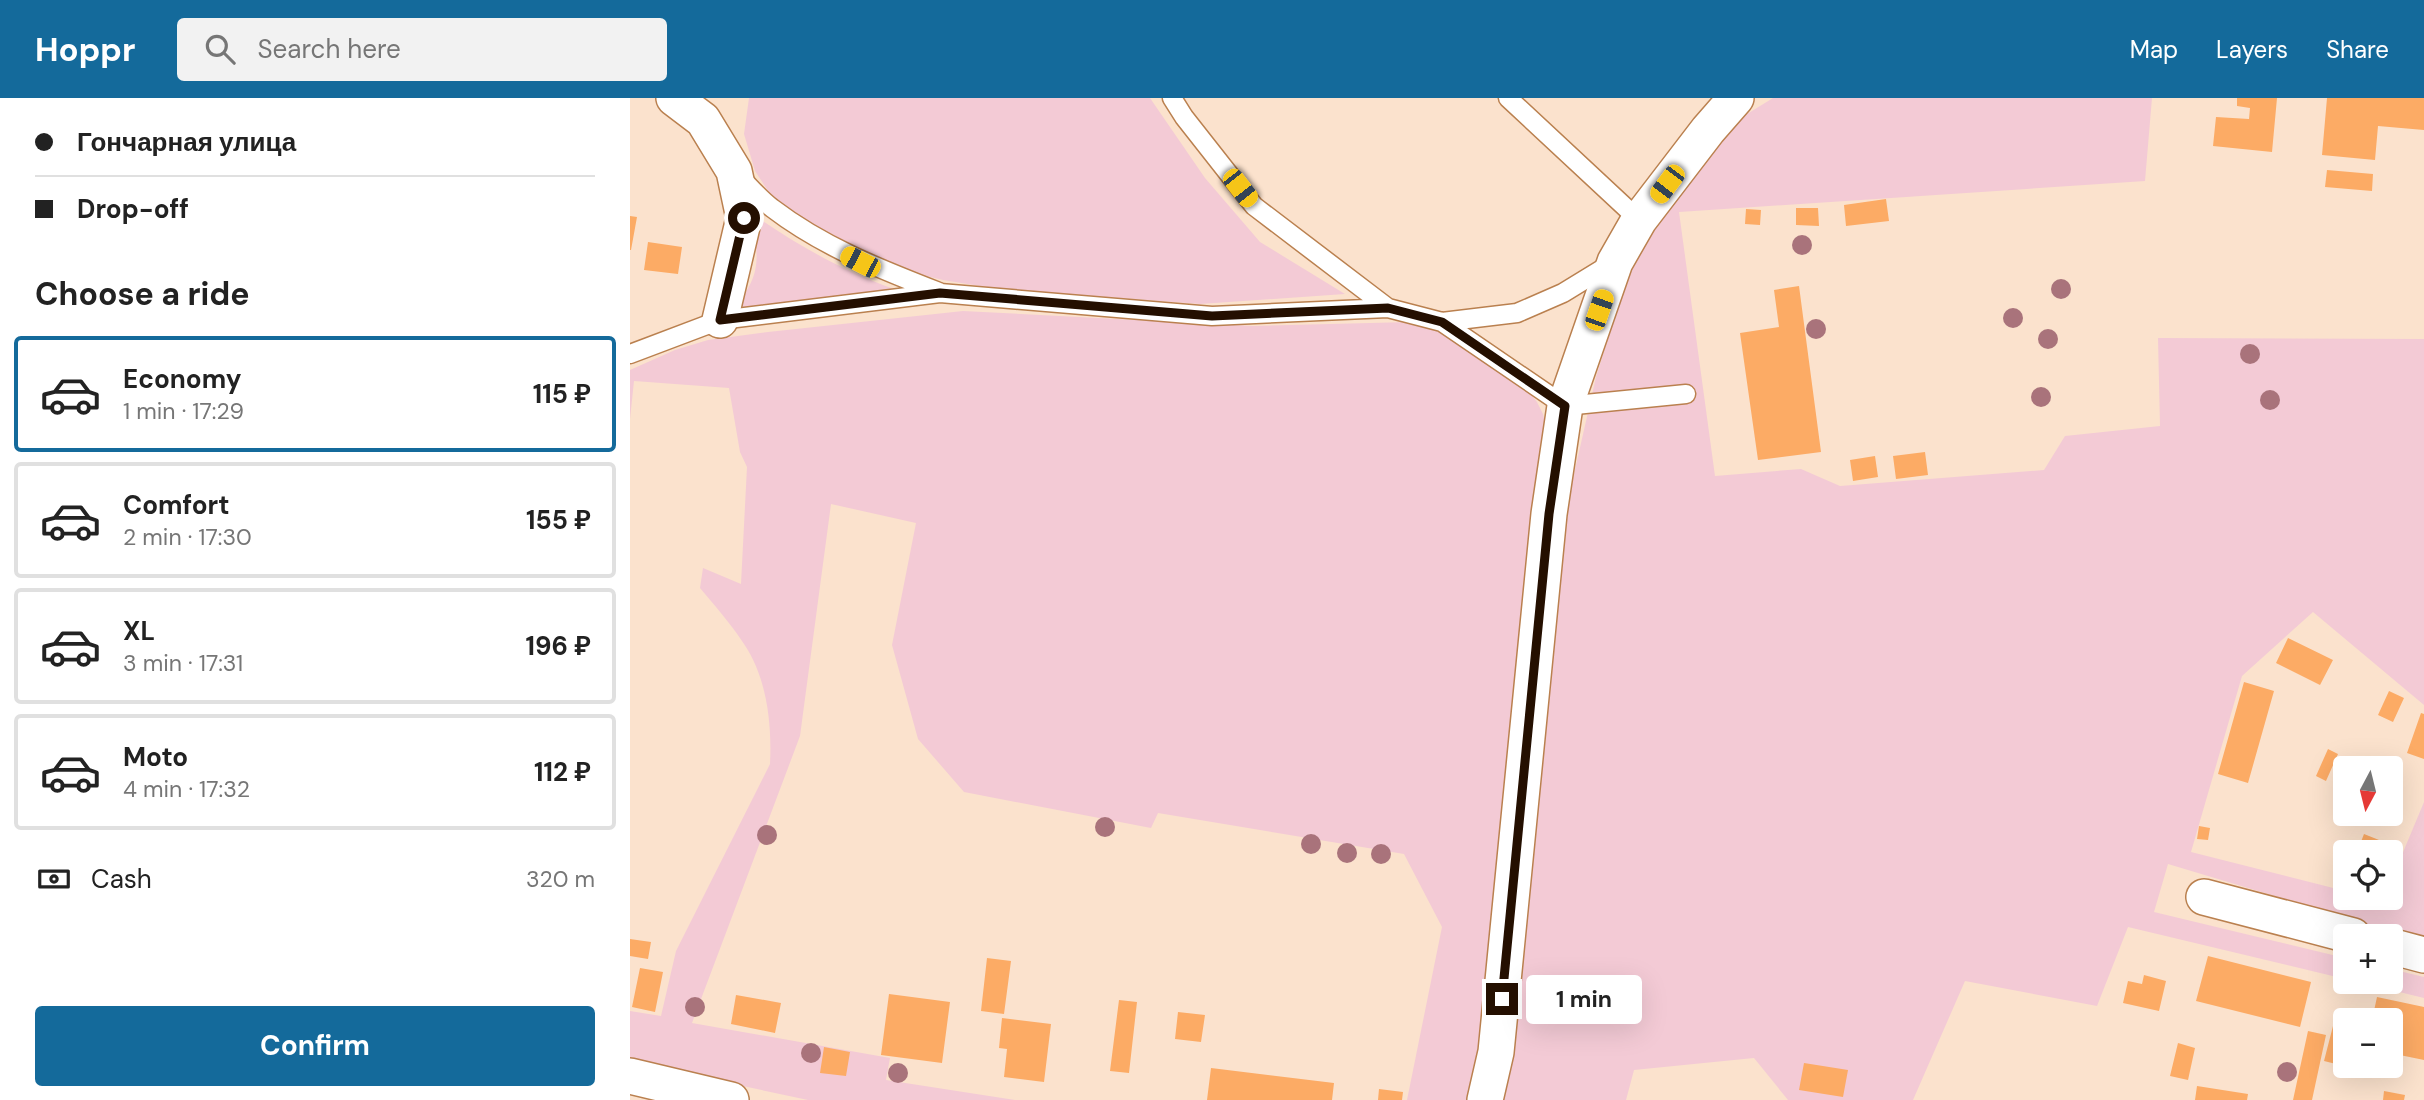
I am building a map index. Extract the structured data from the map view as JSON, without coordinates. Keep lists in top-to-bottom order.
{
  "north": "bottom",
  "page": {
    "header": "Hoppr",
    "search": "Search here",
    "nav": ["Map", "Layers", "Share"],
    "banner": ["Гончарная улица", "Drop-off"],
    "heading": "Choose a ride",
    "list": [
      {
        "name": "Economy",
        "note": "1 min · 17:29",
        "value": "115 ₽"
      },
      {
        "name": "Comfort",
        "note": "2 min · 17:30",
        "value": "155 ₽"
      },
      {
        "name": "XL",
        "note": "3 min · 17:31",
        "value": "196 ₽"
      },
      {
        "name": "Moto",
        "note": "4 min · 17:32",
        "value": "112 ₽"
      }
    ],
    "map_buttons": ["+", "−"],
    "pay": ["Cash", "320 m"],
    "bubble": "1 min",
    "buttons": "Confirm"
  }
}
